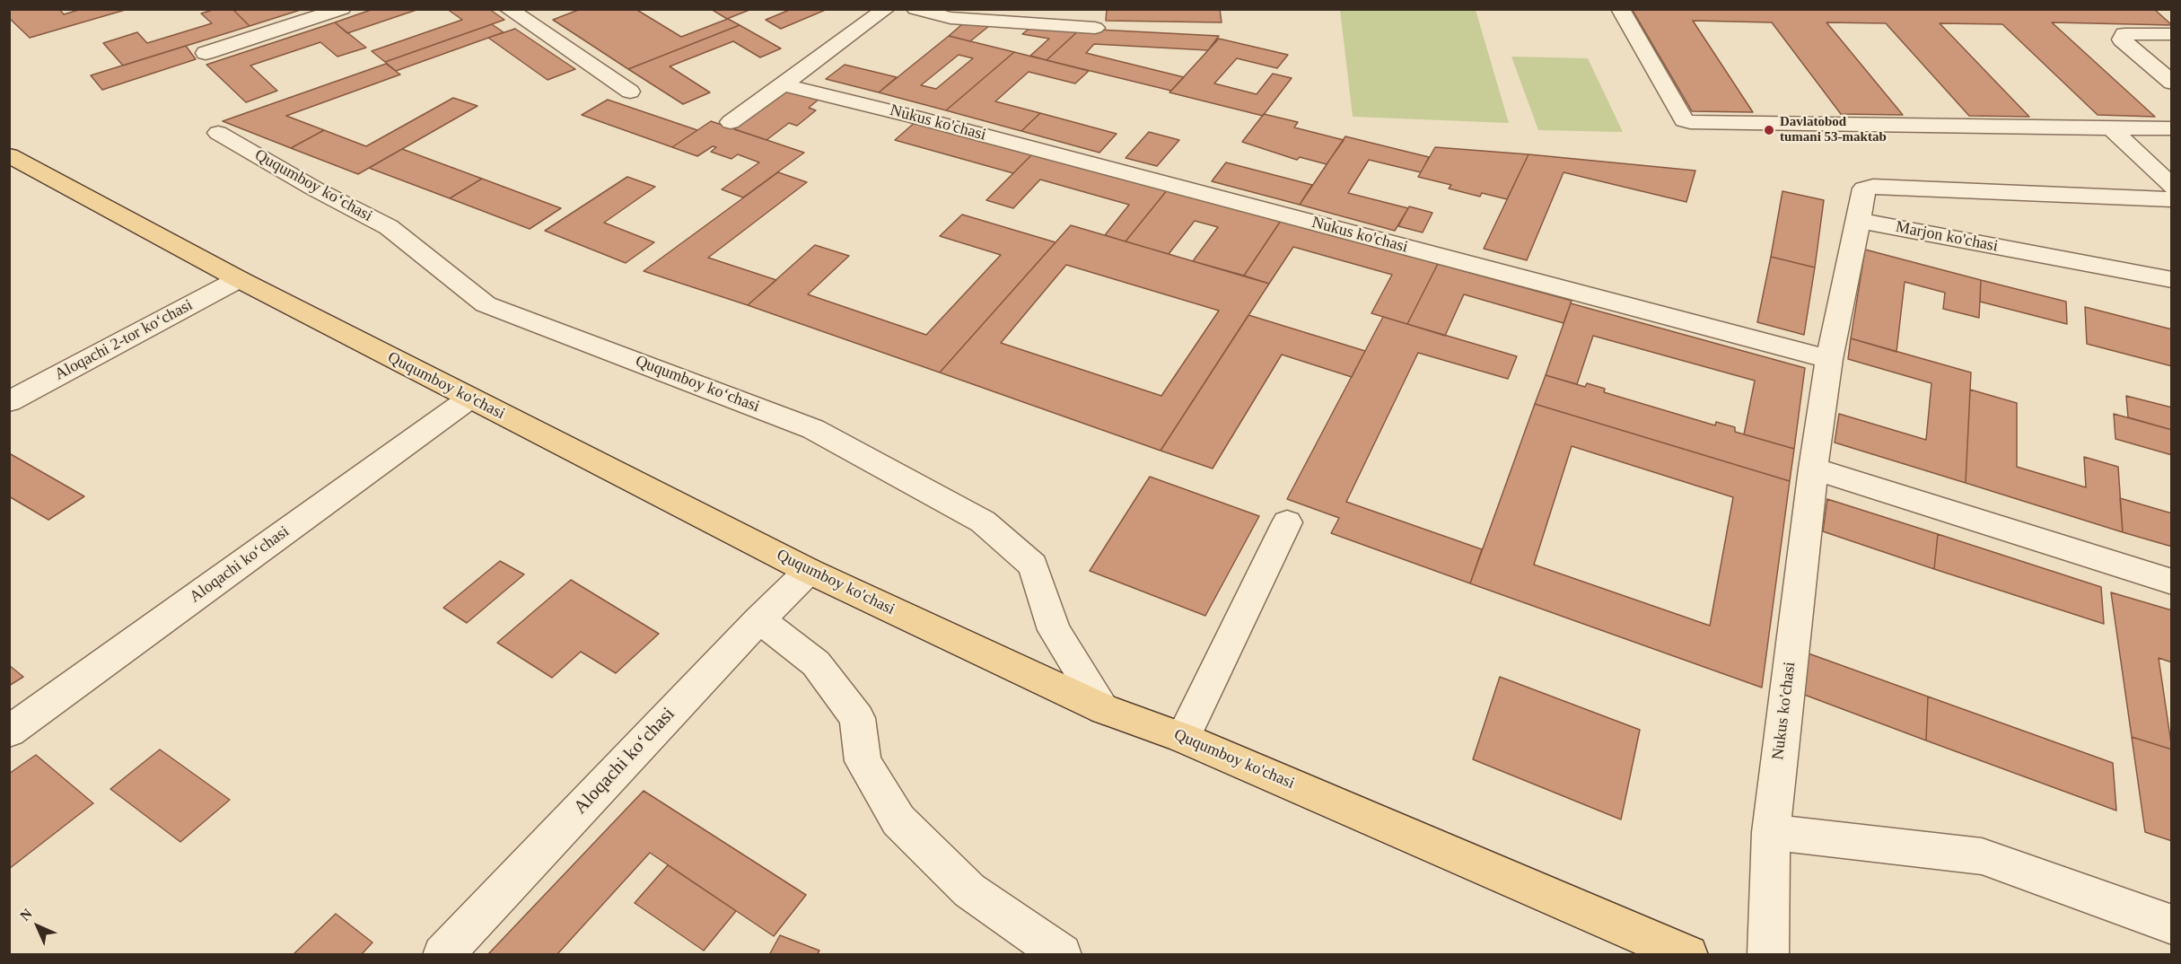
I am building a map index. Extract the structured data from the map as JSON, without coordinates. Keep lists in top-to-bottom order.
{
  "streets": {
    "main road": ["Ququmboy ko'chasi"],
    "street": [
      "Nukus ko'chasi",
      "Ququmboy koʻchasi",
      "Marjon ko'chasi",
      "Aloqachi 2-tor koʻchasi",
      "Aloqachi koʻchasi"
    ]
  },
  "crossings": [
    ["Ququmboy koʻchasi", "Ququmboy ko'chasi"],
    ["Aloqachi 2-tor koʻchasi", "Ququmboy ko'chasi"],
    ["Ququmboy ko'chasi", "Aloqachi koʻchasi"]
  ],
  "places": ["Davlatobod tumani 53-maktab"],
  "north": "top left"
}
